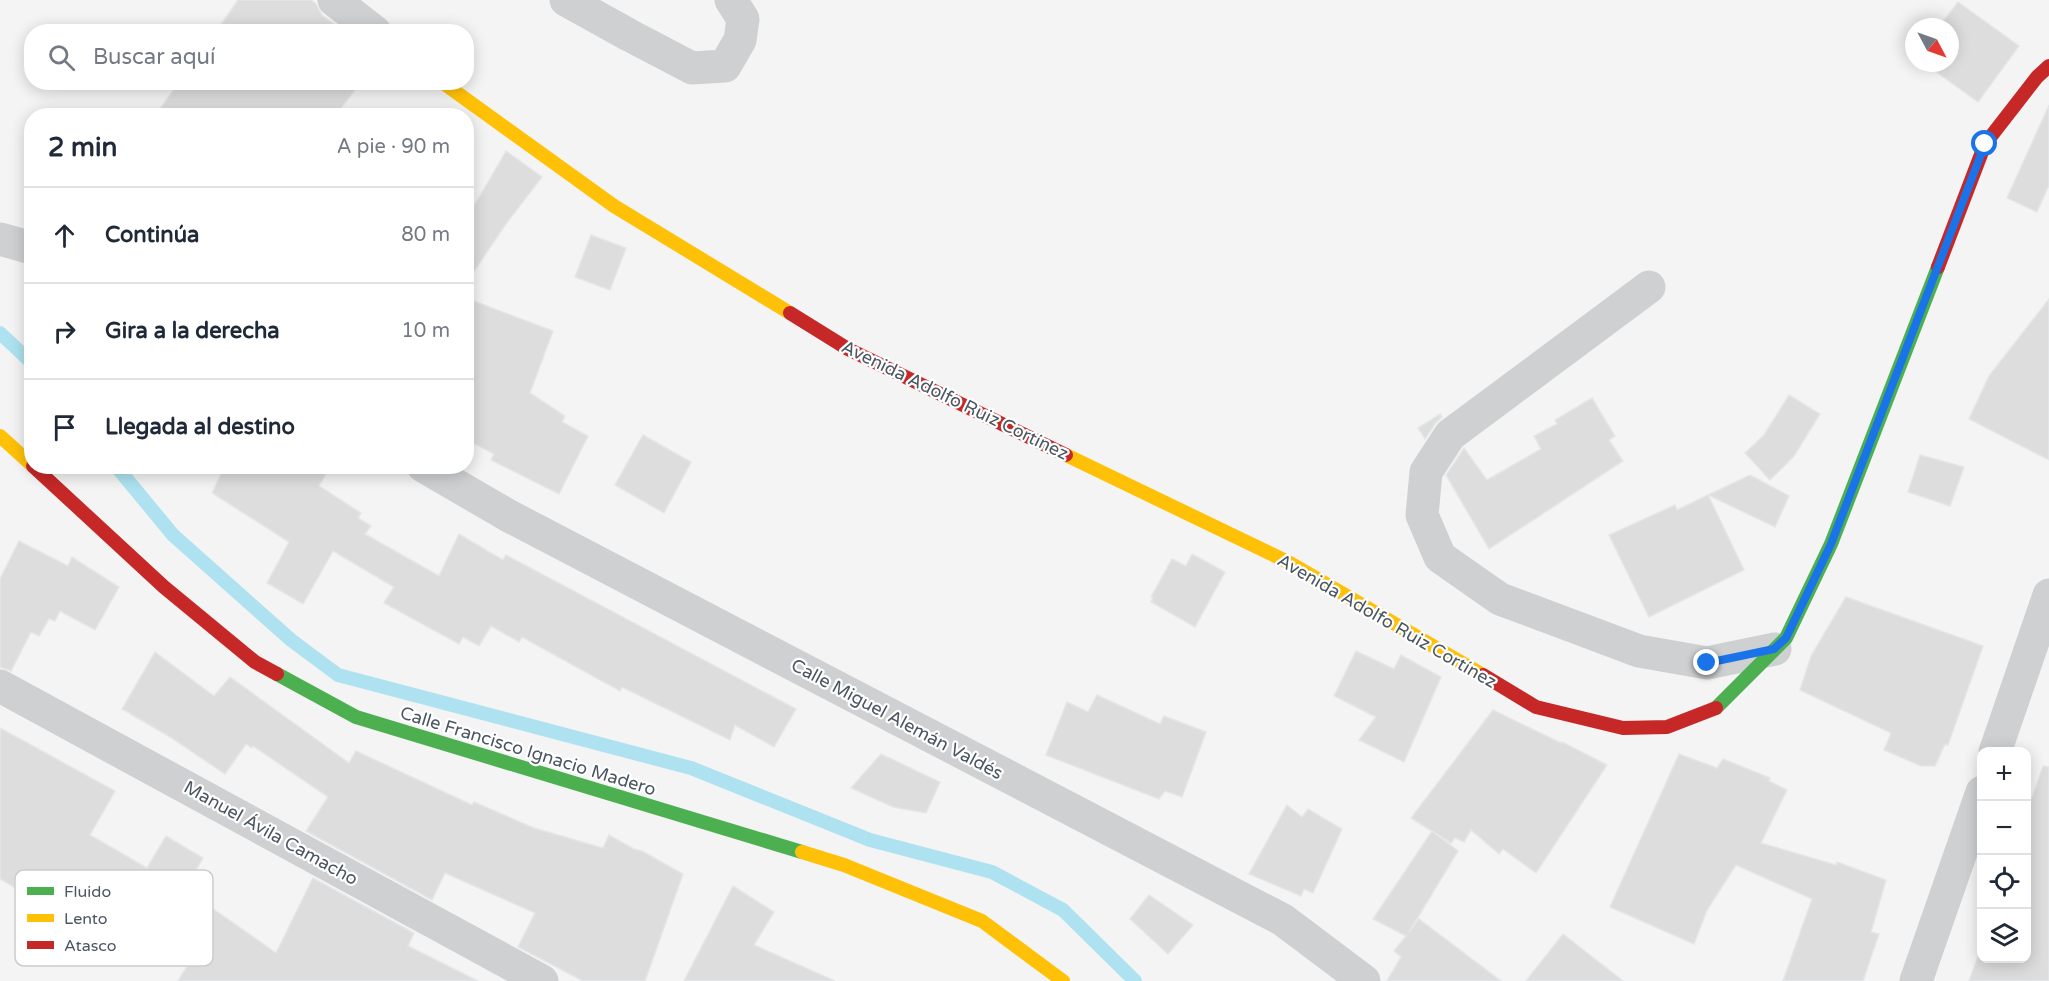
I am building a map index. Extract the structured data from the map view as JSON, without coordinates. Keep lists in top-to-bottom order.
{
  "streets": {
    "street": [
      "Avenida Adolfo Ruiz Cortínez",
      "Calle Miguel Alemán Valdés",
      "Calle Francisco Ignacio Madero",
      "Manuel Ávila Camacho"
    ]
  },
  "legend": ["Fluido", "Lento", "Atasco"],
  "north": "bottom right",
  "page": {
    "search": "Buscar aquí",
    "heading": ["2 min", "A pie · 90 m"],
    "list": [
      ["Continúa", "80 m"],
      ["Gira a la derecha", "10 m"],
      "Llegada al destino"
    ],
    "map_buttons": ["+", "−"]
  }
}
